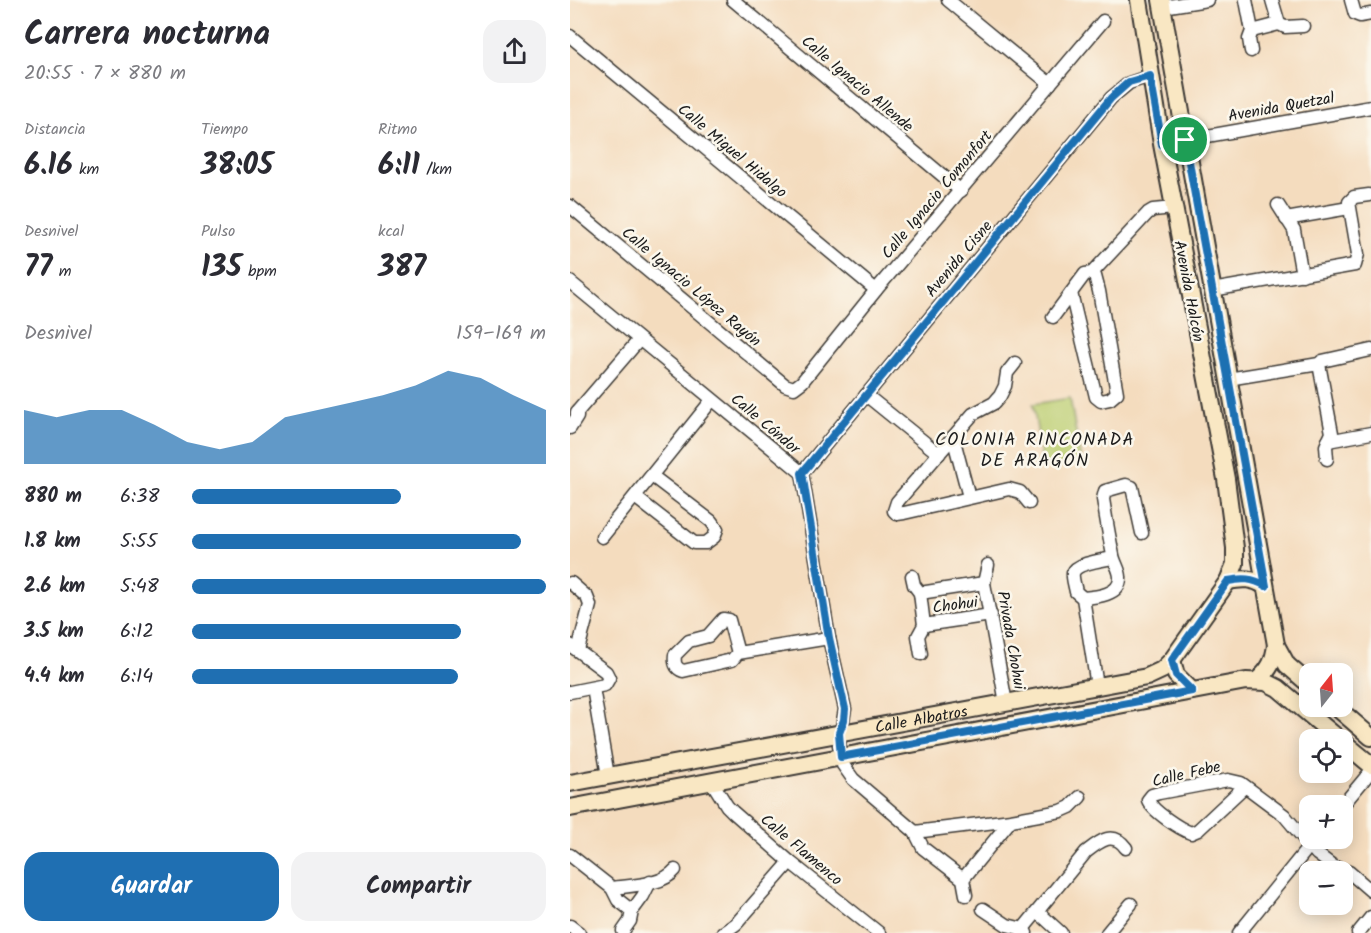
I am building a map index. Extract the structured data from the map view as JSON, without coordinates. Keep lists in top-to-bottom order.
{
  "streets": {
    "street": [
      "Calle Ignacio Allende",
      "Avenida Quetzal",
      "Calle Miguel Hidalgo",
      "Calle Ignacio Comonfort",
      "Avenida Cisne",
      "Calle Ignacio López Rayón",
      "Avenida Halcón",
      "Calle Cóndor",
      "Chohui",
      "Privada Chohui",
      "Calle Albatros",
      "Calle Febe",
      "Calle Flamenco"
    ]
  },
  "crossings": [
    ["Calle Ignacio Allende", "Calle Ignacio Comonfort"],
    ["Avenida Quetzal", "Avenida Halcón"],
    ["Calle Miguel Hidalgo", "Calle Ignacio Comonfort"],
    ["Calle Ignacio Comonfort", "Calle Ignacio López Rayón"],
    ["Avenida Cisne", "Avenida Halcón"],
    ["Avenida Cisne", "Calle Cóndor"],
    ["Avenida Halcón", "Calle Albatros"],
    ["Calle Cóndor", "Calle Albatros"],
    ["Chohui", "Privada Chohui"],
    ["Privada Chohui", "Calle Albatros"],
    ["Calle Albatros", "Calle Flamenco"]
  ],
  "districts": ["COLONIA RINCONADA DE ARAGÓN"],
  "north": "top",
  "page": {
    "heading": ["Carrera nocturna", "20:55 · 7 × 880 m"],
    "stats": [
      ["Distancia", "6.16 km"],
      ["Tiempo", "38:05"],
      ["Ritmo", "6:11 /km"],
      ["Desnivel", "77 m"],
      ["Pulso", "135 bpm"],
      ["kcal", "387"]
    ],
    "chart": ["Desnivel", "159–169 m"],
    "list": [
      {
        "name": "880 m",
        "note": "6:38"
      },
      {
        "name": "1.8 km",
        "note": "5:55"
      },
      {
        "name": "2.6 km",
        "note": "5:48"
      },
      {
        "name": "3.5 km",
        "note": "6:12"
      },
      {
        "name": "4.4 km",
        "note": "6:14"
      }
    ],
    "map_buttons": ["+", "−"],
    "buttons": ["Guardar", "Compartir"]
  }
}
